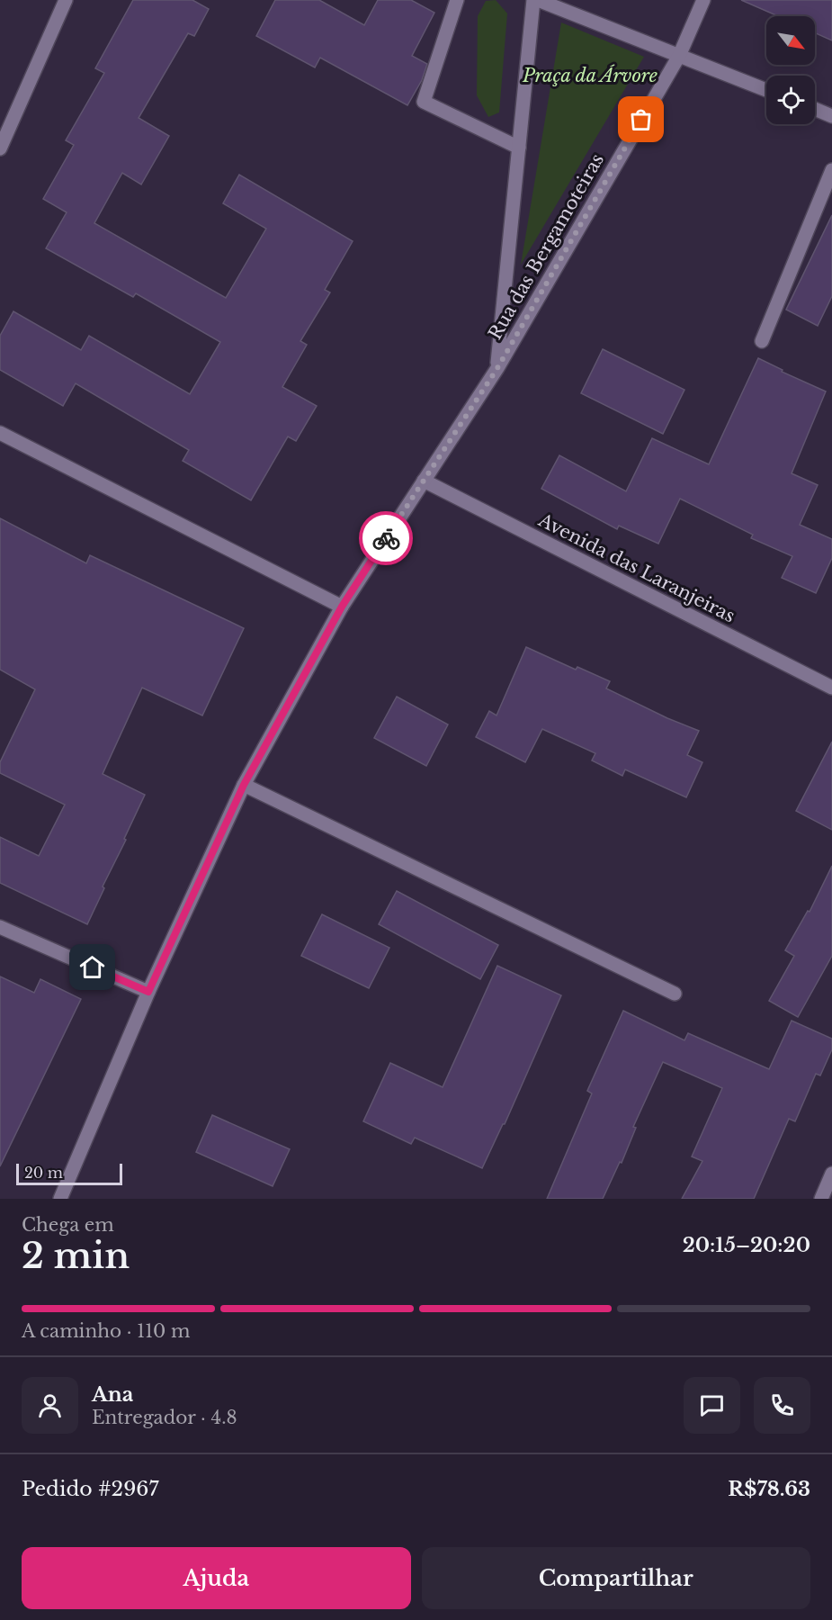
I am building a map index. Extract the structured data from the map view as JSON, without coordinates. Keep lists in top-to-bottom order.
{
  "streets": {
    "street": ["Rua das Bergamoteiras", "Avenida das Laranjeiras"]
  },
  "crossings": [
    ["Rua das Bergamoteiras", "Avenida das Laranjeiras"]
  ],
  "parks": ["Praça da Árvore"],
  "scale_bar": "20 m",
  "north": "bottom right",
  "page": {
    "scale": "20 m",
    "heading": ["2 min", "Chega em", "20:15–20:20"],
    "panel": [
      "Ana",
      "Entregador · 4.8",
      "Pedido #2967",
      "R$78.63"
    ],
    "bar": "A caminho · 110 m",
    "buttons": ["Ajuda", "Compartilhar"]
  }
}
